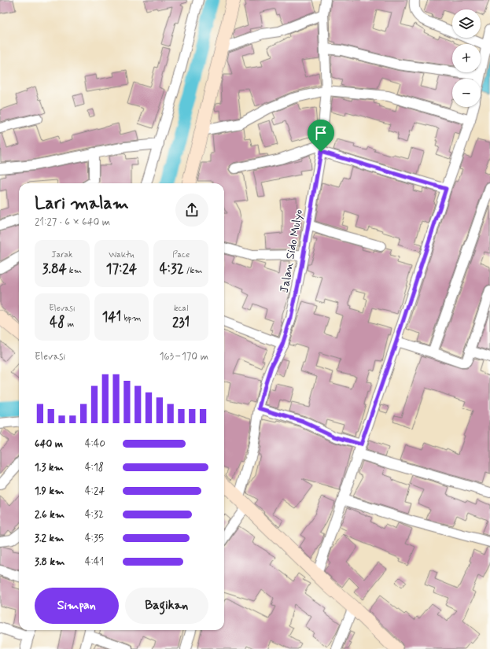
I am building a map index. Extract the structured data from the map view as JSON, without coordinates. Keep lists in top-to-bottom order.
{
  "streets": {
    "street": ["Jalan Sido Mulyo"]
  },
  "page": {
    "map_buttons": ["+", "−"],
    "heading": ["Lari malam", "21:27 · 6 × 640 m"],
    "stats": [
      ["Jarak", "3.84 km"],
      ["Waktu", "17:24"],
      ["Pace", "4:32 /km"],
      ["Elevasi", "48 m"],
      ["141 bpm"],
      ["kcal", "231"]
    ],
    "chart": ["Elevasi", "163–170 m"],
    "list": [
      {
        "name": "640 m",
        "note": "4:40"
      },
      {
        "name": "1.3 km",
        "note": "4:18"
      },
      {
        "name": "1.9 km",
        "note": "4:24"
      },
      {
        "name": "2.6 km",
        "note": "4:32"
      },
      {
        "name": "3.2 km",
        "note": "4:35"
      },
      {
        "name": "3.8 km",
        "note": "4:41"
      }
    ],
    "buttons": ["Simpan", "Bagikan"]
  }
}
